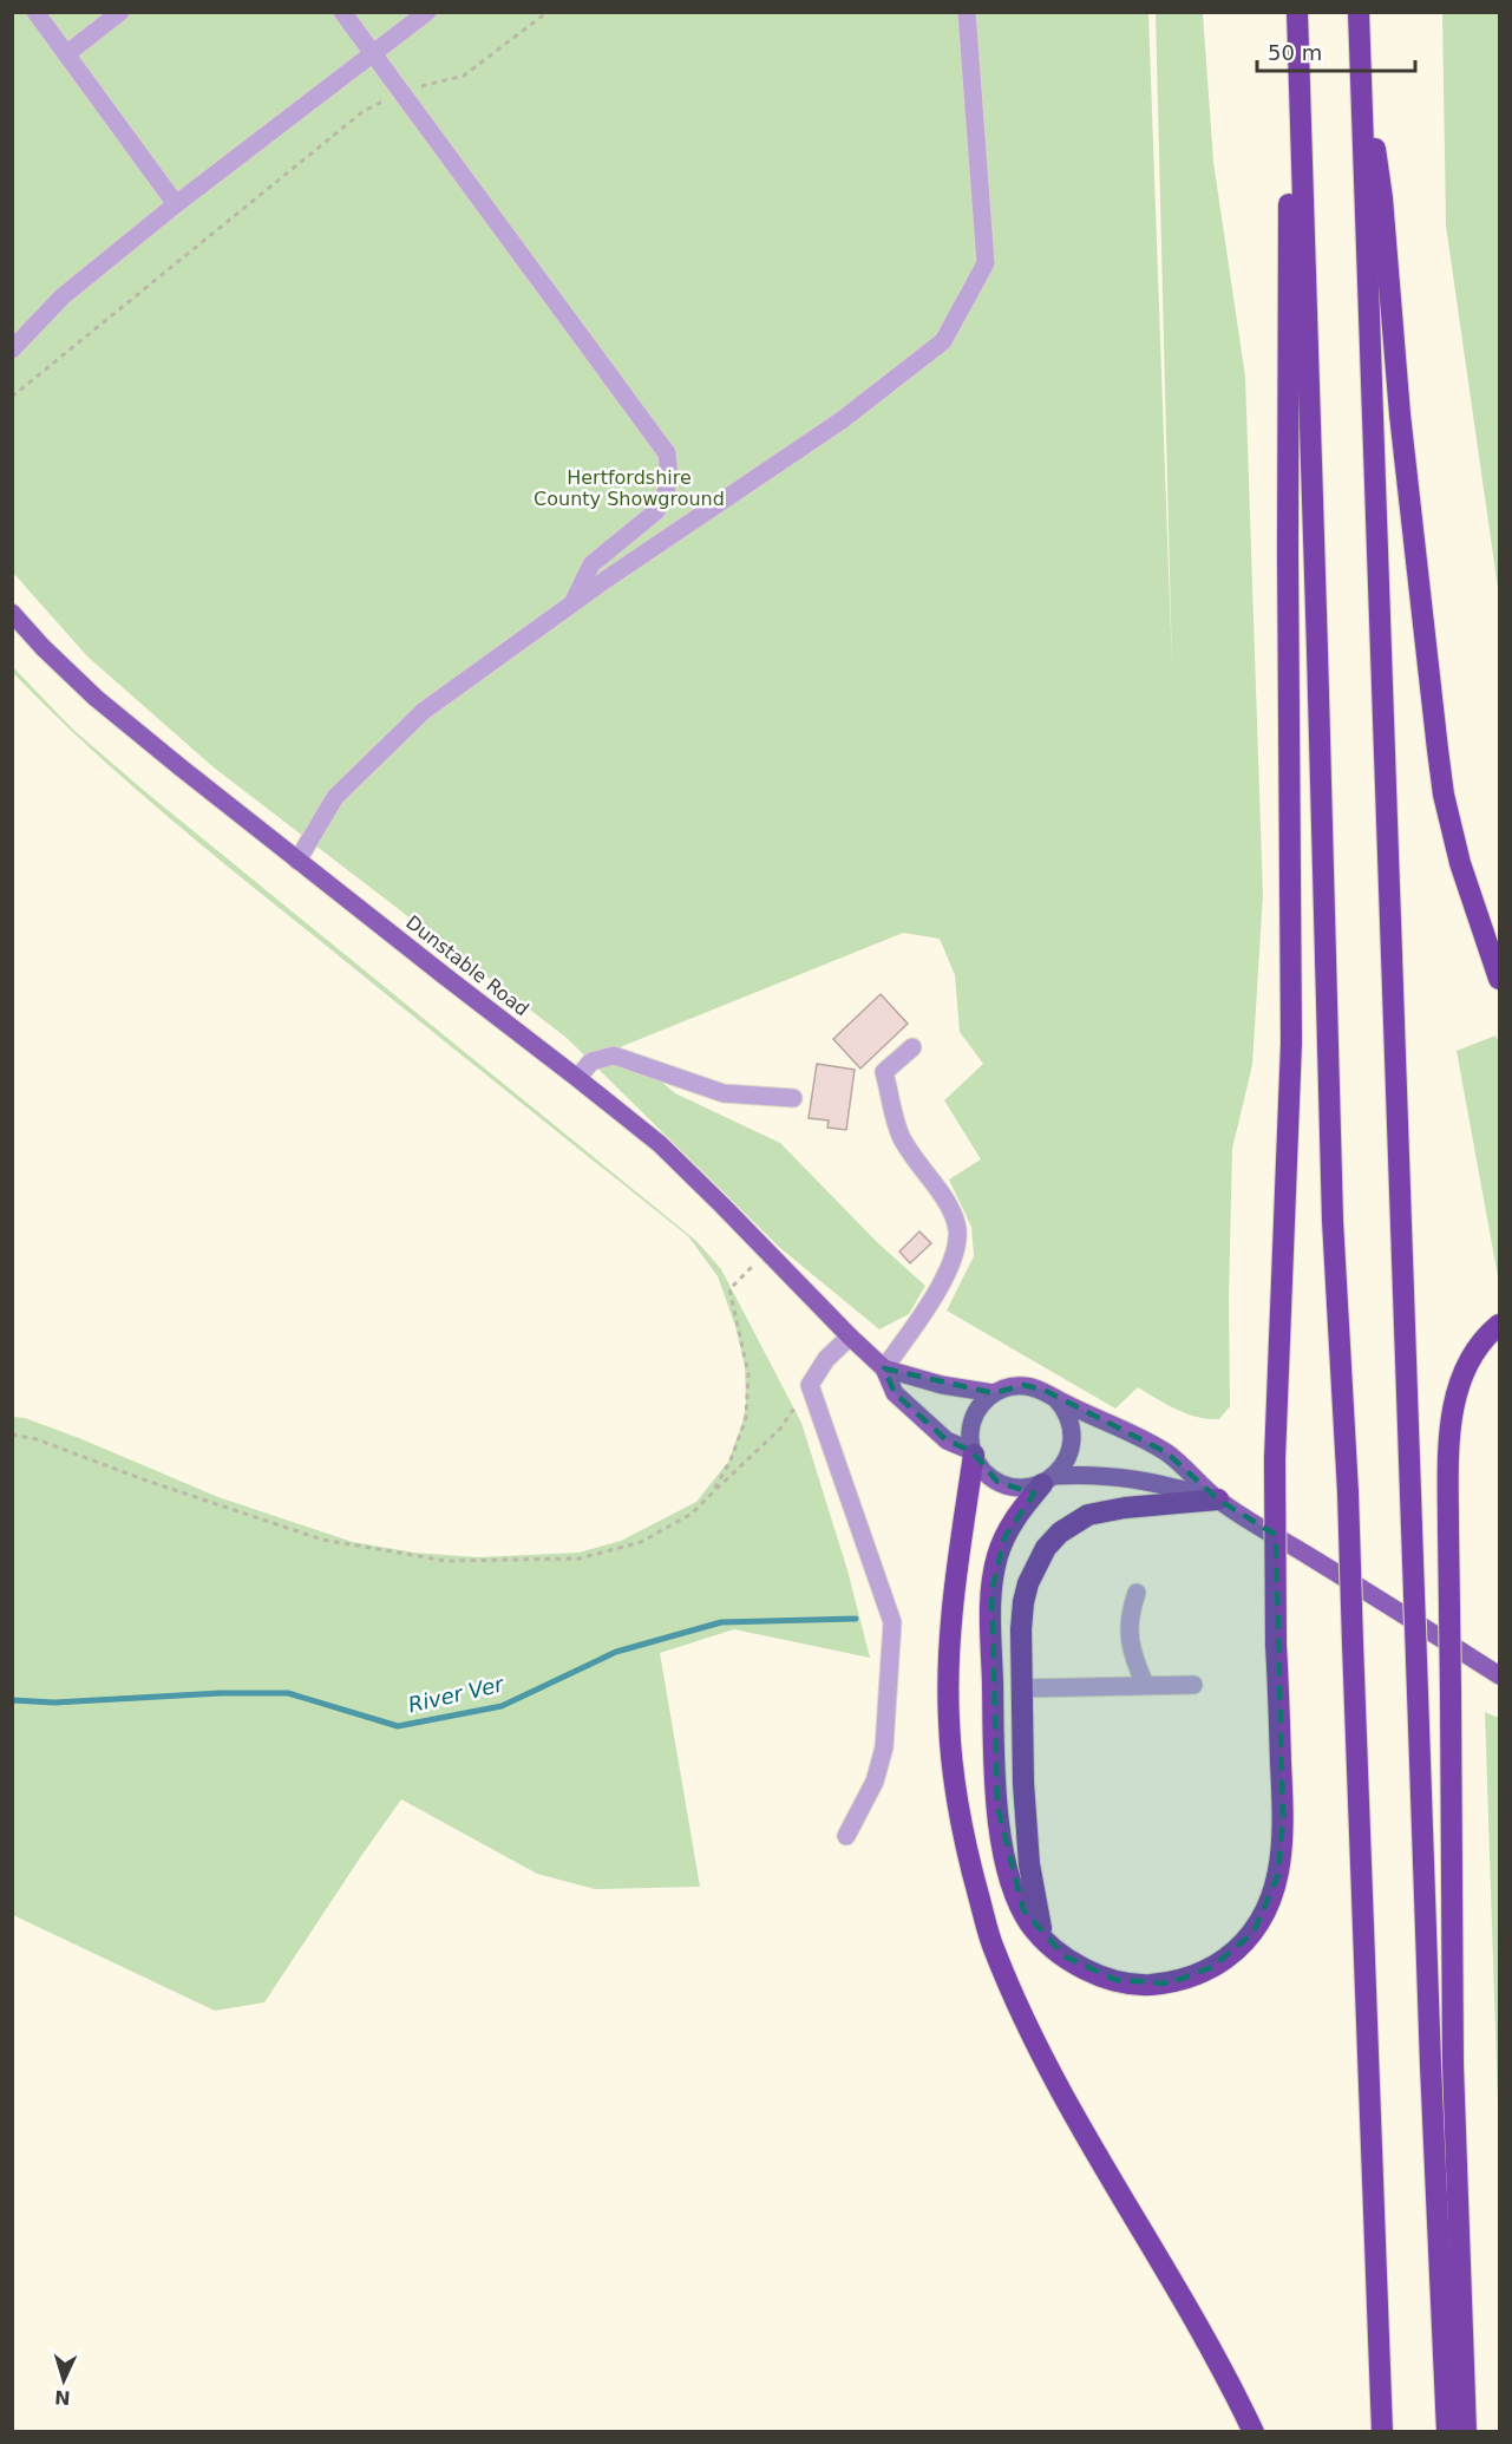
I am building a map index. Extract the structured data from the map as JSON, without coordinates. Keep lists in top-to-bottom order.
{
  "streets": {
    "main road": ["Dunstable Road"]
  },
  "water": ["River Ver"],
  "parks": ["Hertfordshire County Showground"],
  "scale_bar": "50 m",
  "north": "bottom"
}
